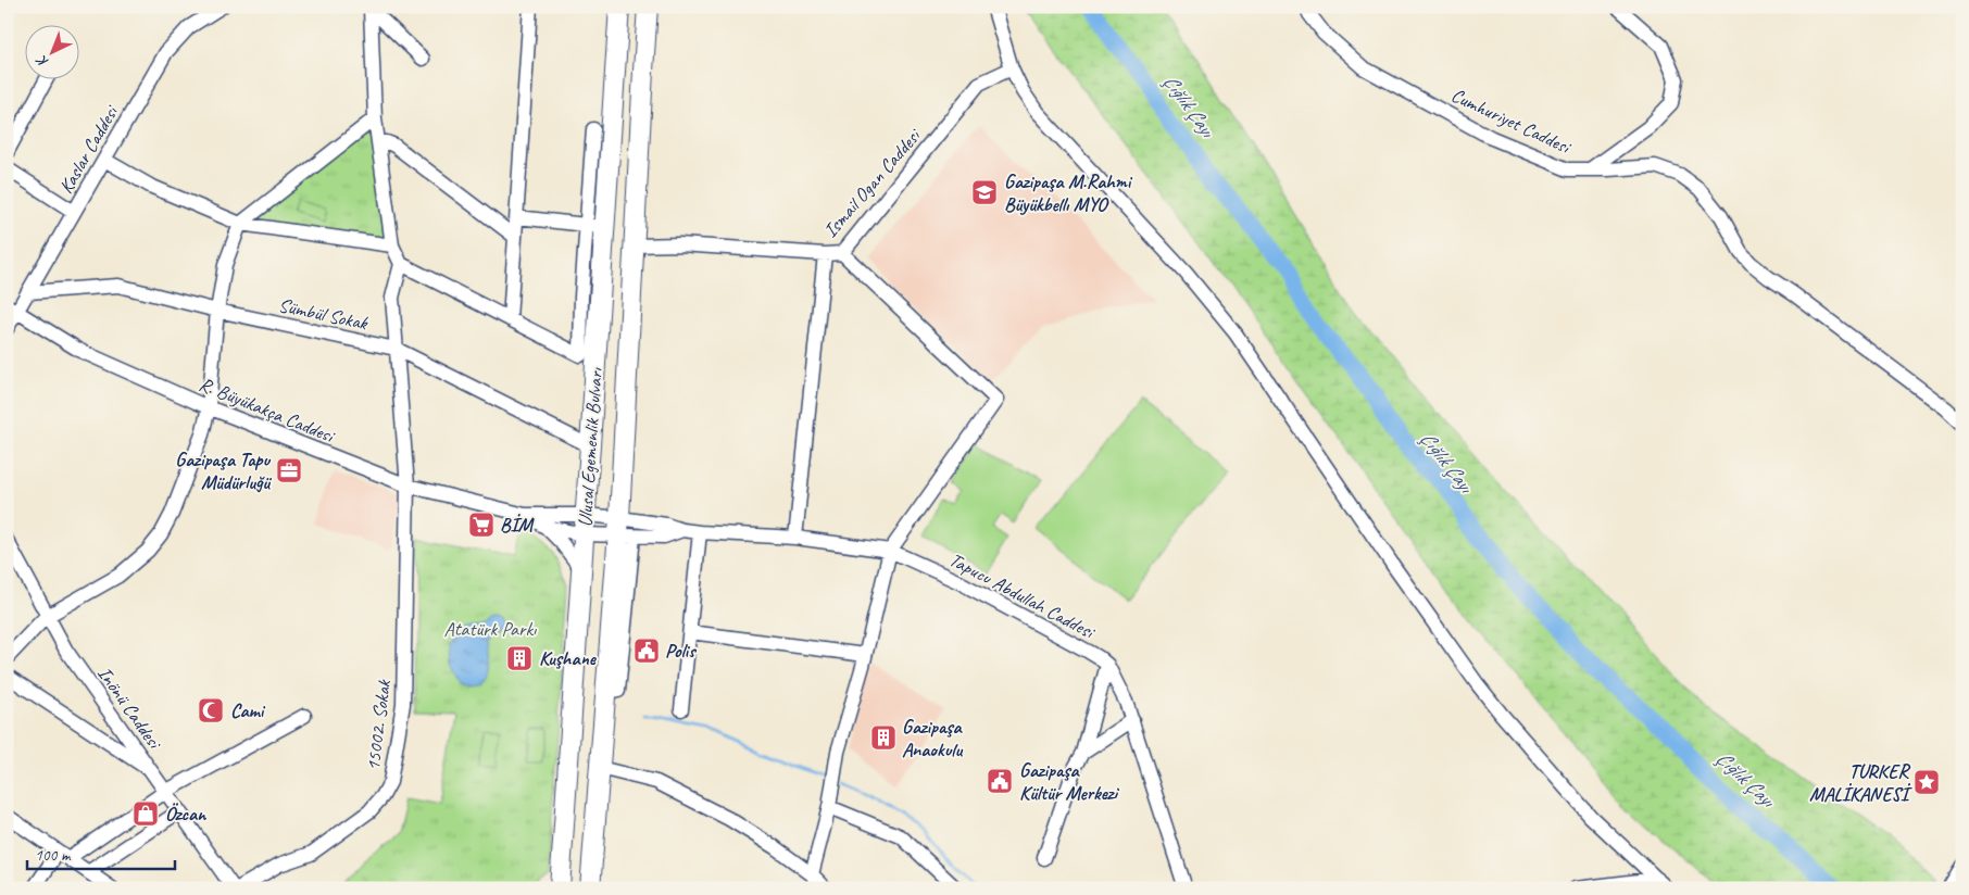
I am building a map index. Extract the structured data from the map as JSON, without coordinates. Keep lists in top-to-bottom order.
{
  "streets": {
    "highway": ["Ulusal Egemenlik Bulvarı"],
    "street": [
      "Cumhuriyet Caddesi",
      "Kaslar Caddesi",
      "Ismail Ogan Caddesi",
      "Sümbül Sokak",
      "R. Büyükakça Caddesi",
      "Tapucu Abdullah Caddesi",
      "Inönü Caddesi",
      "15002. Sokak"
    ]
  },
  "crossings": [
    ["Kaslar Caddesi", "Sümbül Sokak"],
    ["Kaslar Caddesi", "R. Büyükakça Caddesi"],
    ["Ismail Ogan Caddesi", "Ulusal Egemenlik Bulvarı"],
    ["Sümbül Sokak", "Ulusal Egemenlik Bulvarı"],
    ["Sümbül Sokak", "15002. Sokak"],
    ["R. Büyükakça Caddesi", "Ulusal Egemenlik Bulvarı"],
    ["R. Büyükakça Caddesi", "Tapucu Abdullah Caddesi"],
    ["R. Büyükakça Caddesi", "15002. Sokak"],
    ["Ulusal Egemenlik Bulvarı", "Tapucu Abdullah Caddesi"]
  ],
  "water": ["Çığlık Çayı"],
  "parks": ["Atatürk Parkı"],
  "places": {
    "school or university": ["Gazipaşa M.Rahmi Büyükbellı MYO"],
    "office": ["Gazipaşa Tapu Müdürluğü"],
    "supermarket": ["BİM"],
    "public building": ["Polis", "Gazipaşa Kültür Merkezi"],
    "building": ["Kuşhane", "Gazipaşa Anaokulu"],
    "mosque": ["Cami"],
    "place": ["TURKER MALİKANESİ"],
    "shop": ["Özcan"]
  },
  "scale_bar": "100 m",
  "north": "bottom left"
}
